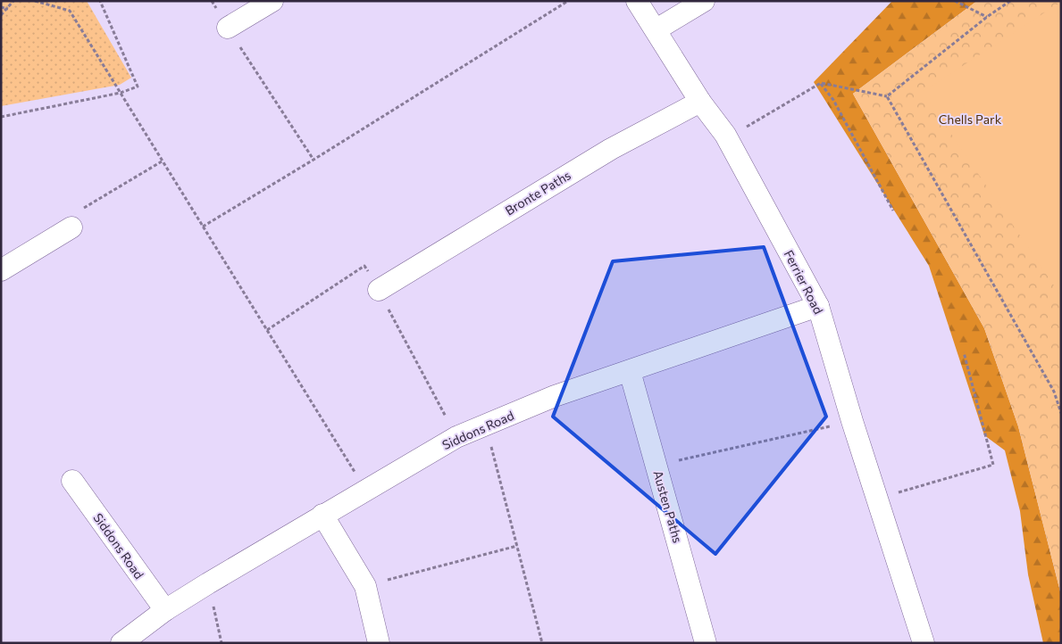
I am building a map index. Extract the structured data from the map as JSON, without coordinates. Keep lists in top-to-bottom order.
{
  "streets": {
    "street": [
      "Bronte Paths",
      "Ferrier Road",
      "Siddons Road",
      "Austen Paths"
    ]
  },
  "crossings": [
    ["Bronte Paths", "Ferrier Road"],
    ["Ferrier Road", "Siddons Road"],
    ["Siddons Road", "Austen Paths"]
  ],
  "parks": ["Chells Park"]
}
